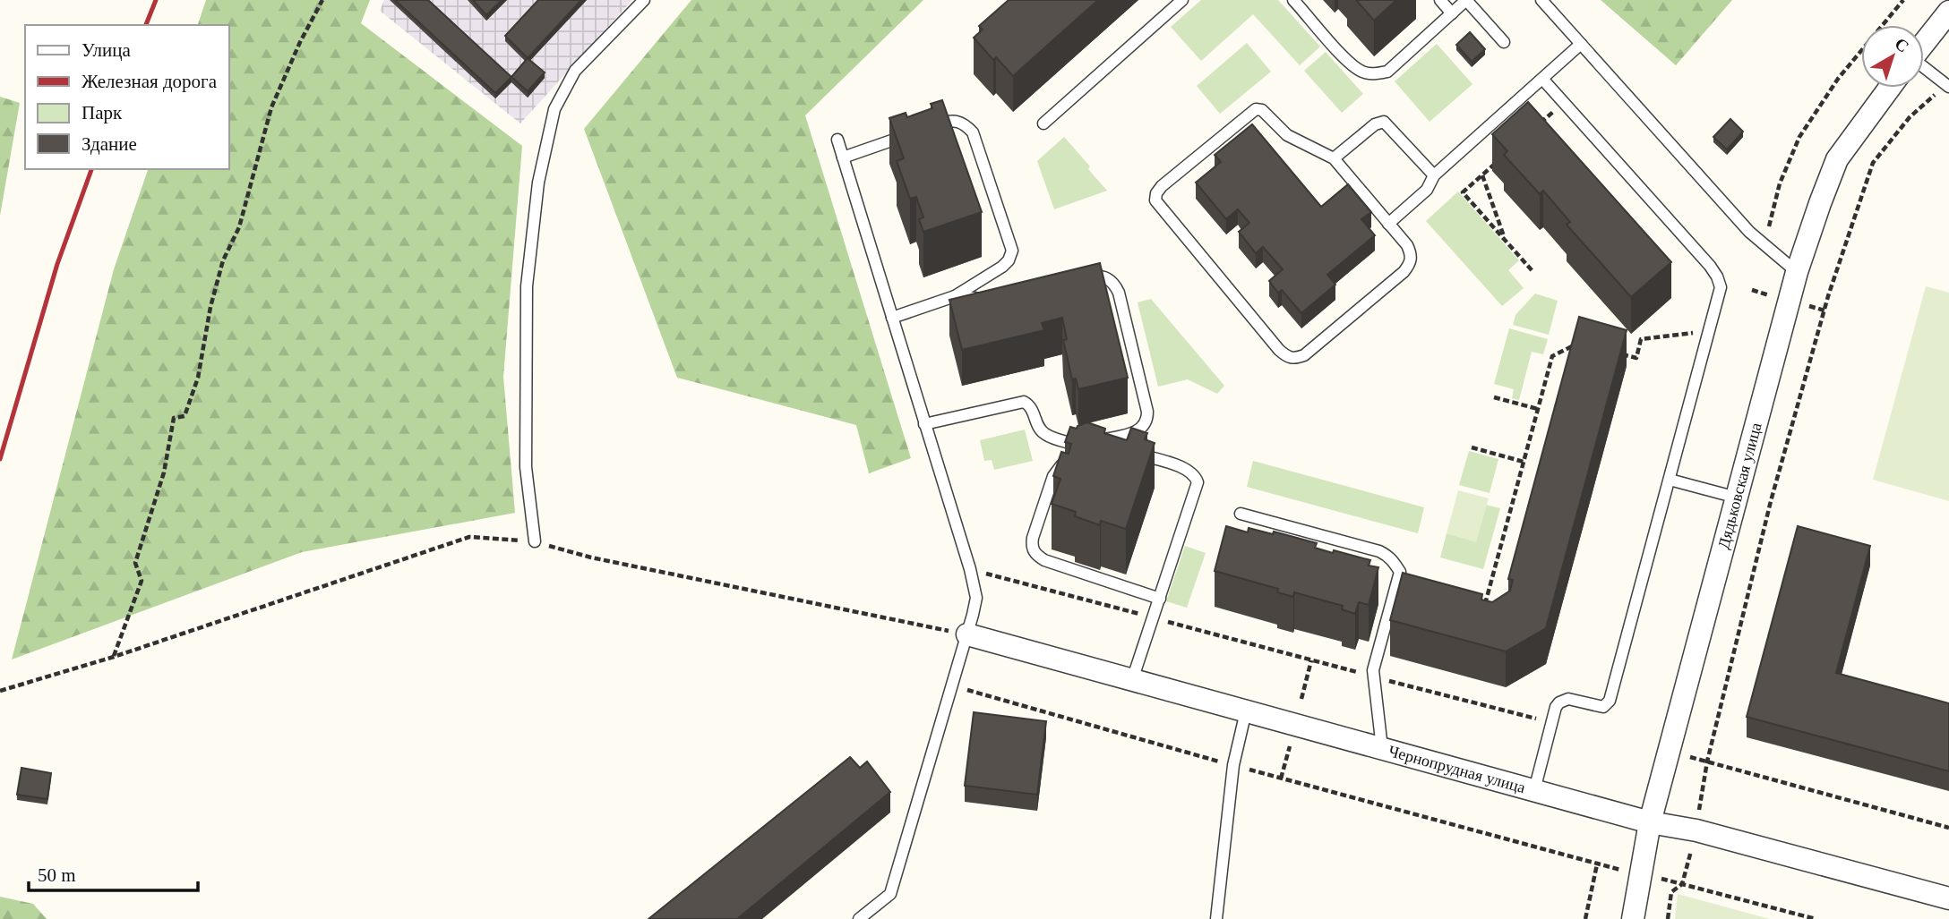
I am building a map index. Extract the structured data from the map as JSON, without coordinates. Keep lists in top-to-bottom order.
{
  "streets": {
    "street": ["Дядьковская улица", "Чернопрудная улица"]
  },
  "crossings": [
    ["Дядьковская улица", "Чернопрудная улица"]
  ],
  "legend": [
    "Улица",
    "Железная дорога",
    "Парк",
    "Здание"
  ],
  "scale_bar": "50 m",
  "north": "top right"
}
